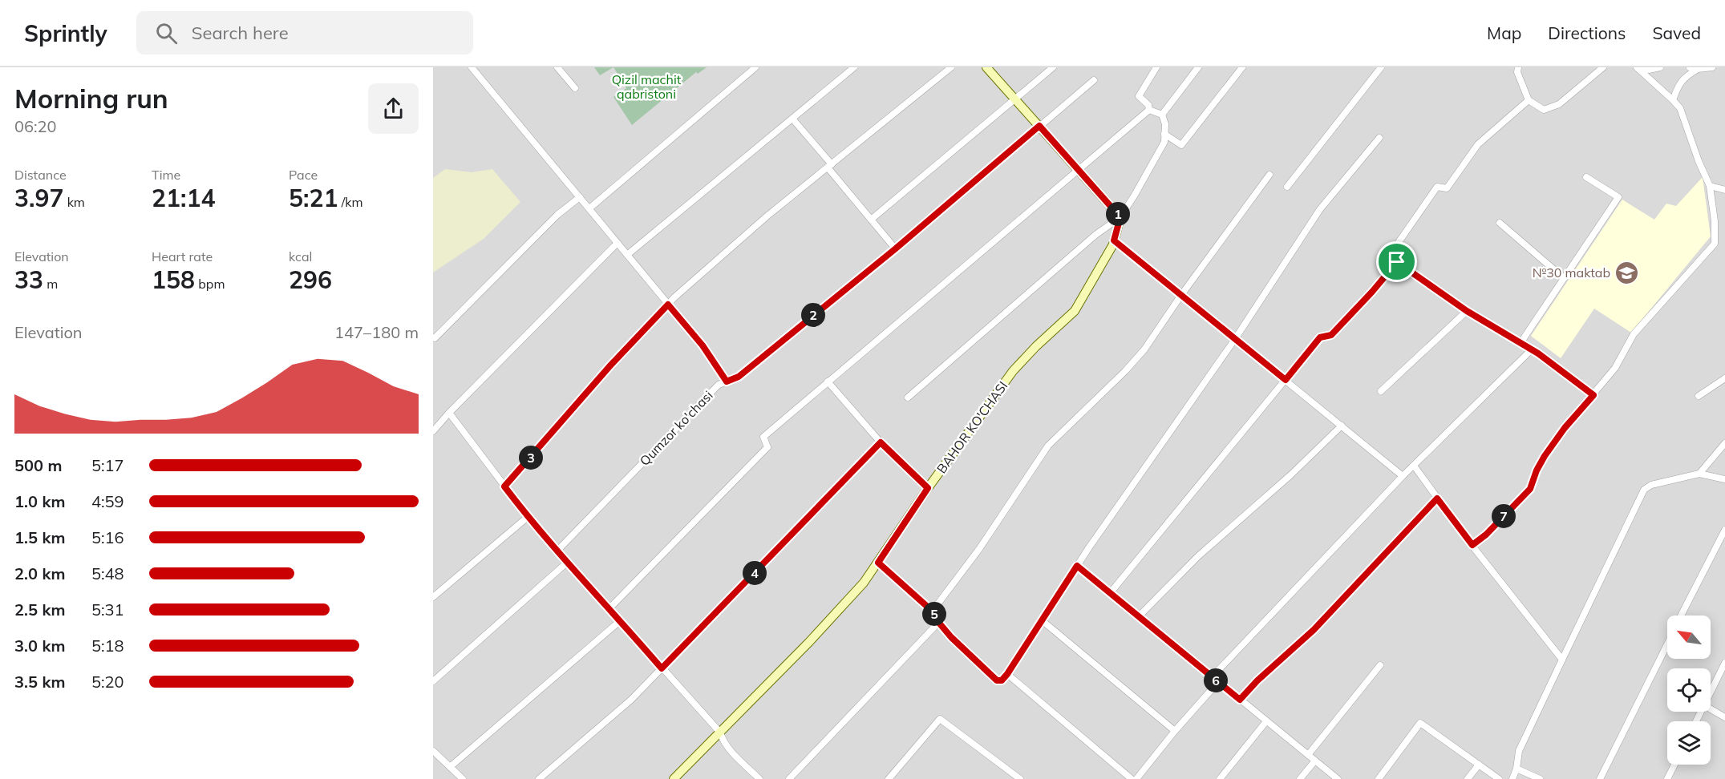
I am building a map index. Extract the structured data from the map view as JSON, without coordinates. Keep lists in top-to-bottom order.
{
  "streets": {
    "street": ["BAHOR KO'CHASI", "Qumzor ko'chasi"]
  },
  "parks": ["Qizil machit qabristoni"],
  "places": {
    "school or university": ["№30 maktab"]
  },
  "north": "top left",
  "page": {
    "header": "Sprintly",
    "search": "Search here",
    "nav": ["Map", "Directions", "Saved"],
    "heading": ["Morning run", "06:20"],
    "stats": [
      ["Distance", "3.97 km"],
      ["Time", "21:14"],
      ["Pace", "5:21 /km"],
      ["Elevation", "33 m"],
      ["Heart rate", "158 bpm"],
      ["kcal", "296"]
    ],
    "pins": [
      "1",
      "2",
      "3",
      "7",
      "4",
      "5",
      "6"
    ],
    "chart": ["Elevation", "147–180 m"],
    "list": [
      {
        "name": "500 m",
        "note": "5:17"
      },
      {
        "name": "1.0 km",
        "note": "4:59"
      },
      {
        "name": "1.5 km",
        "note": "5:16"
      },
      {
        "name": "2.0 km",
        "note": "5:48"
      },
      {
        "name": "2.5 km",
        "note": "5:31"
      },
      {
        "name": "3.0 km",
        "note": "5:18"
      },
      {
        "name": "3.5 km",
        "note": "5:20"
      }
    ]
  }
}
